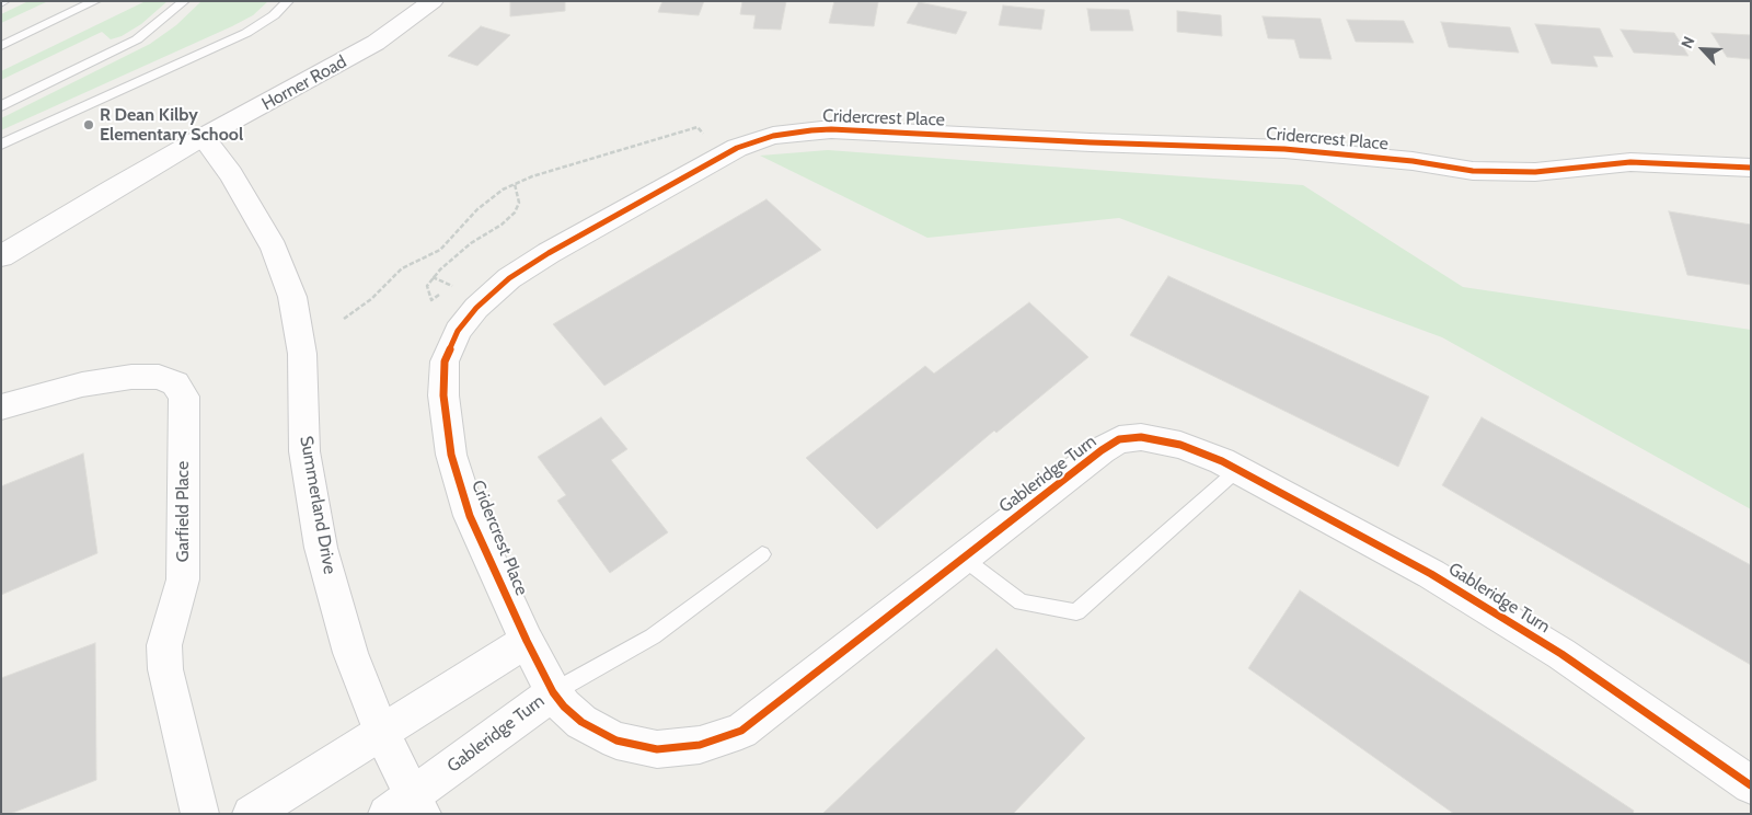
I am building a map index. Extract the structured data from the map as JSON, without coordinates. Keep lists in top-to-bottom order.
{
  "streets": {
    "street": [
      "Horner Road",
      "Cridercrest Place",
      "Gableridge Turn",
      "Summerland Drive",
      "Garfield Place"
    ]
  },
  "crossings": [
    ["Horner Road", "Summerland Drive"],
    ["Cridercrest Place", "Gableridge Turn"],
    ["Gableridge Turn", "Summerland Drive"]
  ],
  "places": ["R Dean Kilby Elementary School"],
  "north": "top left"
}
